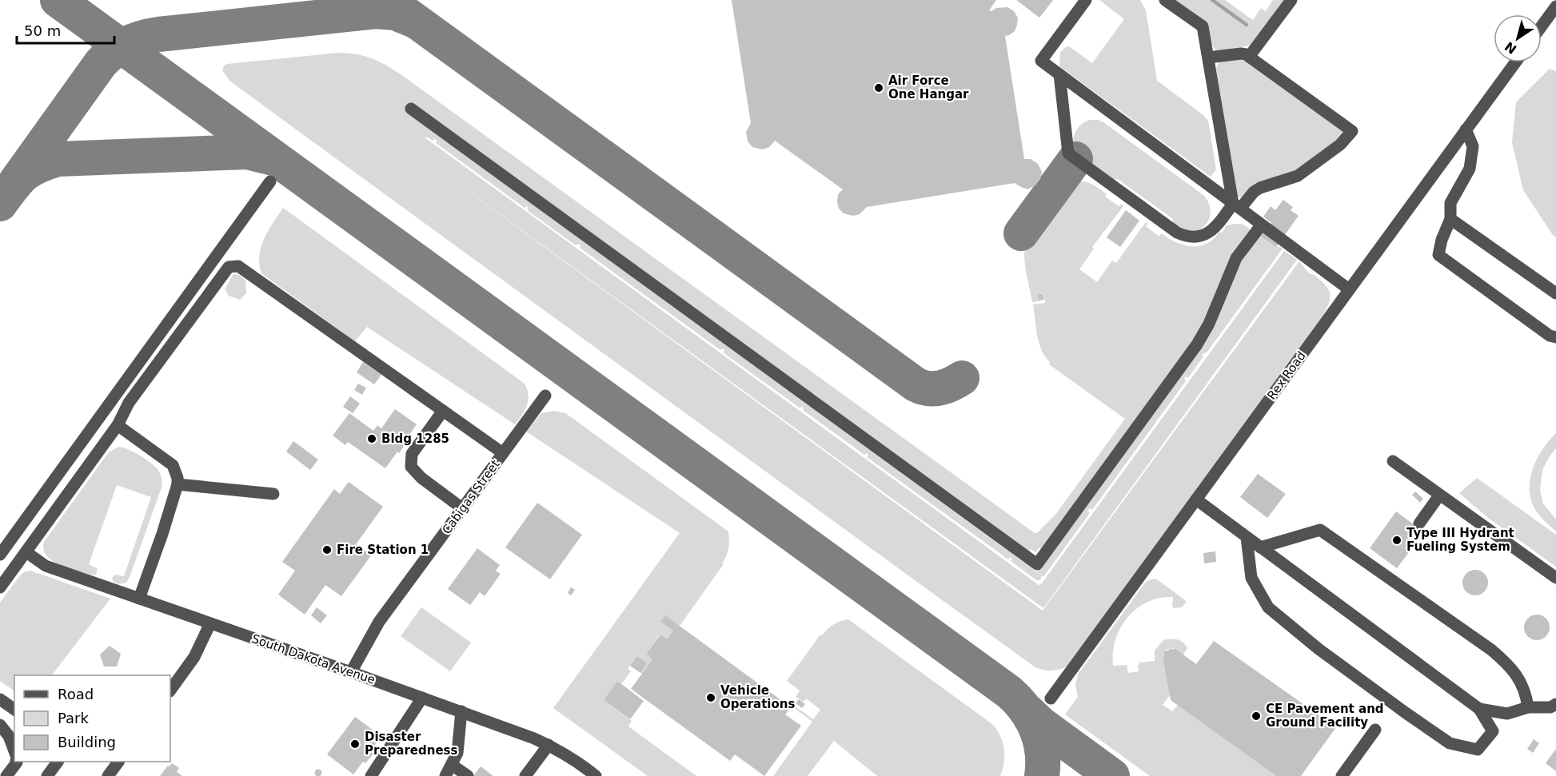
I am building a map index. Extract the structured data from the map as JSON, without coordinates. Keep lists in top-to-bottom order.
{
  "streets": {
    "street": ["Rex Road", "Cabigas Street", "South Dakota Avenue"]
  },
  "crossings": [
    ["Cabigas Street", "South Dakota Avenue"]
  ],
  "places": [
    "Air Force One Hangar",
    "Bldg 1285",
    "Type III Hydrant Fueling System",
    "Fire Station 1",
    "Vehicle Operations",
    "CE Pavement and Ground Facility",
    "Disaster Preparedness"
  ],
  "legend": ["Road", "Park", "Building"],
  "scale_bar": "50 m",
  "north": "bottom left"
}
